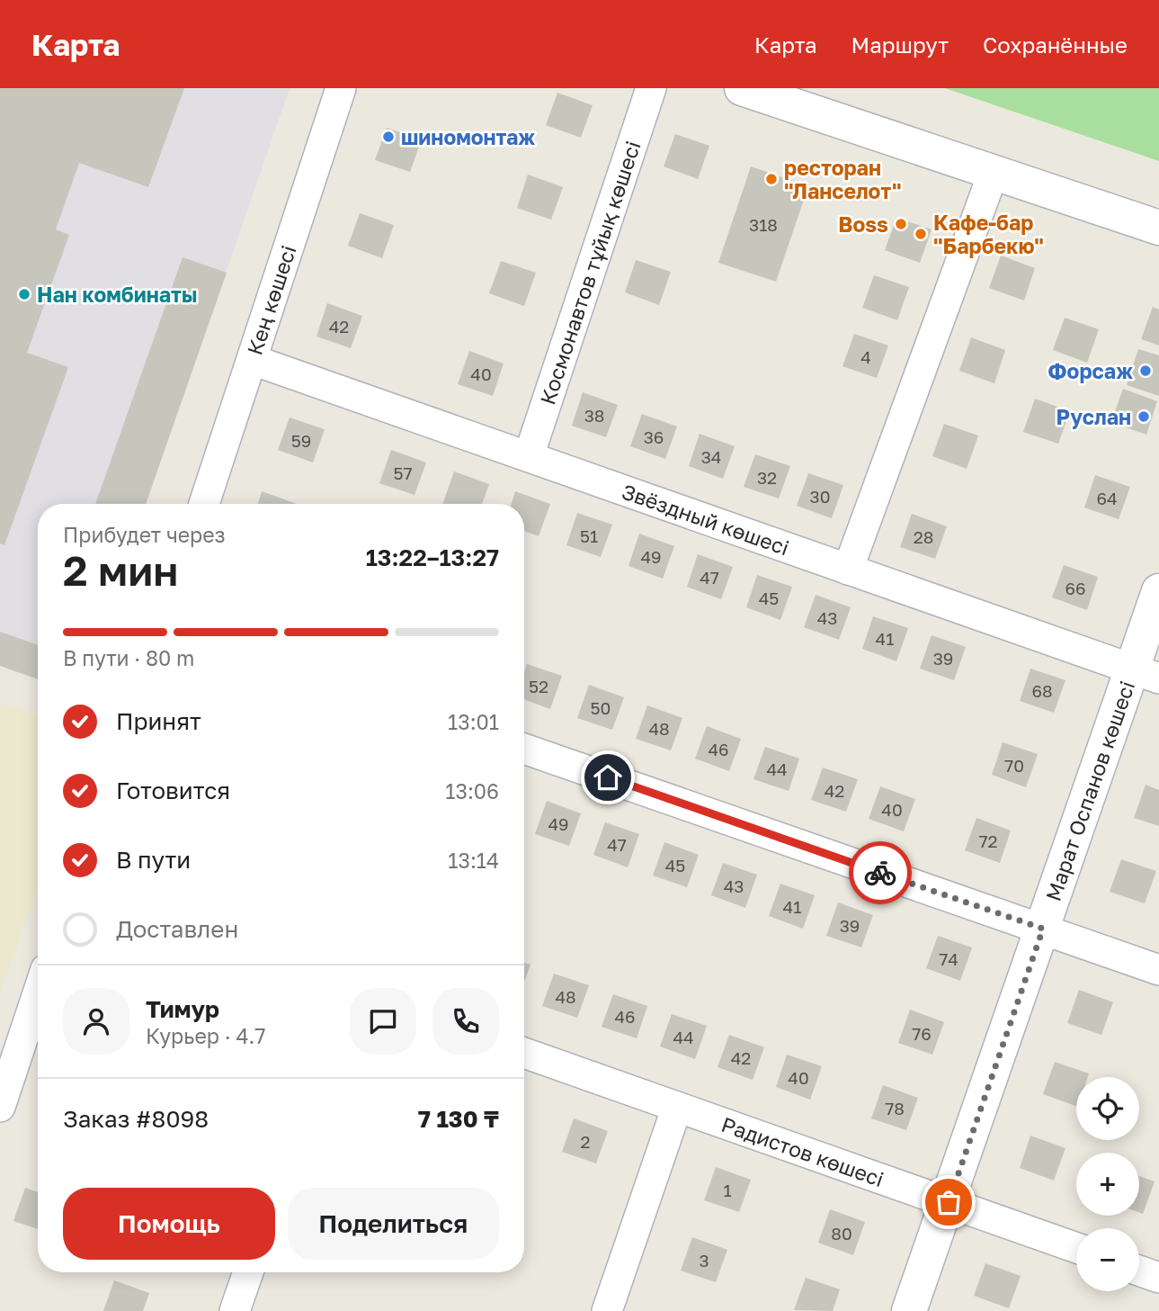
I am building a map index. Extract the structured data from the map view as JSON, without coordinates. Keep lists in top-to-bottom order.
{
  "streets": {
    "street": [
      "Космонавтов тұйық көшесі",
      "Кең көшесі",
      "Звёздный көшесі",
      "Марат Оспанов көшесі",
      "Радистов көшесі"
    ]
  },
  "crossings": [
    ["Космонавтов тұйық көшесі", "Звёздный көшесі"],
    ["Кең көшесі", "Звёздный көшесі"],
    ["Звёздный көшесі", "Марат Оспанов көшесі"],
    ["Марат Оспанов көшесі", "Радистов көшесі"]
  ],
  "places": [
    "шиномонтаж",
    "ресторан \"Ланселот\"",
    "Boss",
    "Кафе-бар \"Барбекю\"",
    "Нан комбинаты",
    "Форсаж",
    "Руслан"
  ],
  "house_numbers": [
    "318",
    "42",
    "4",
    "40",
    "38",
    "36",
    "59",
    "34",
    "57",
    "32",
    "30",
    "64",
    "51",
    "28",
    "49",
    "47",
    "66",
    "45",
    "43",
    "41",
    "39",
    "52",
    "68",
    "50",
    "48",
    "46",
    "70",
    "44",
    "42",
    "40",
    "49",
    "72",
    "47",
    "45",
    "43",
    "41",
    "39",
    "74",
    "48",
    "46",
    "76",
    "44",
    "42",
    "40",
    "78",
    "2",
    "1",
    "80",
    "3"
  ],
  "page": {
    "header": "Карта",
    "nav": ["Карта", "Маршрут", "Сохранённые"],
    "heading": ["2 мин", "Прибудет через", "13:22–13:27"],
    "panel": [
      "Тимур",
      "Курьер · 4.7",
      "Заказ #8098",
      "7 130 ₸"
    ],
    "bar": "В пути · 80 m",
    "list": [
      ["Принят", "13:01"],
      ["Готовится", "13:06"],
      ["В пути", "13:14"],
      "Доставлен"
    ],
    "map_buttons": ["+", "−"],
    "buttons": ["Помощь", "Поделиться"]
  }
}
